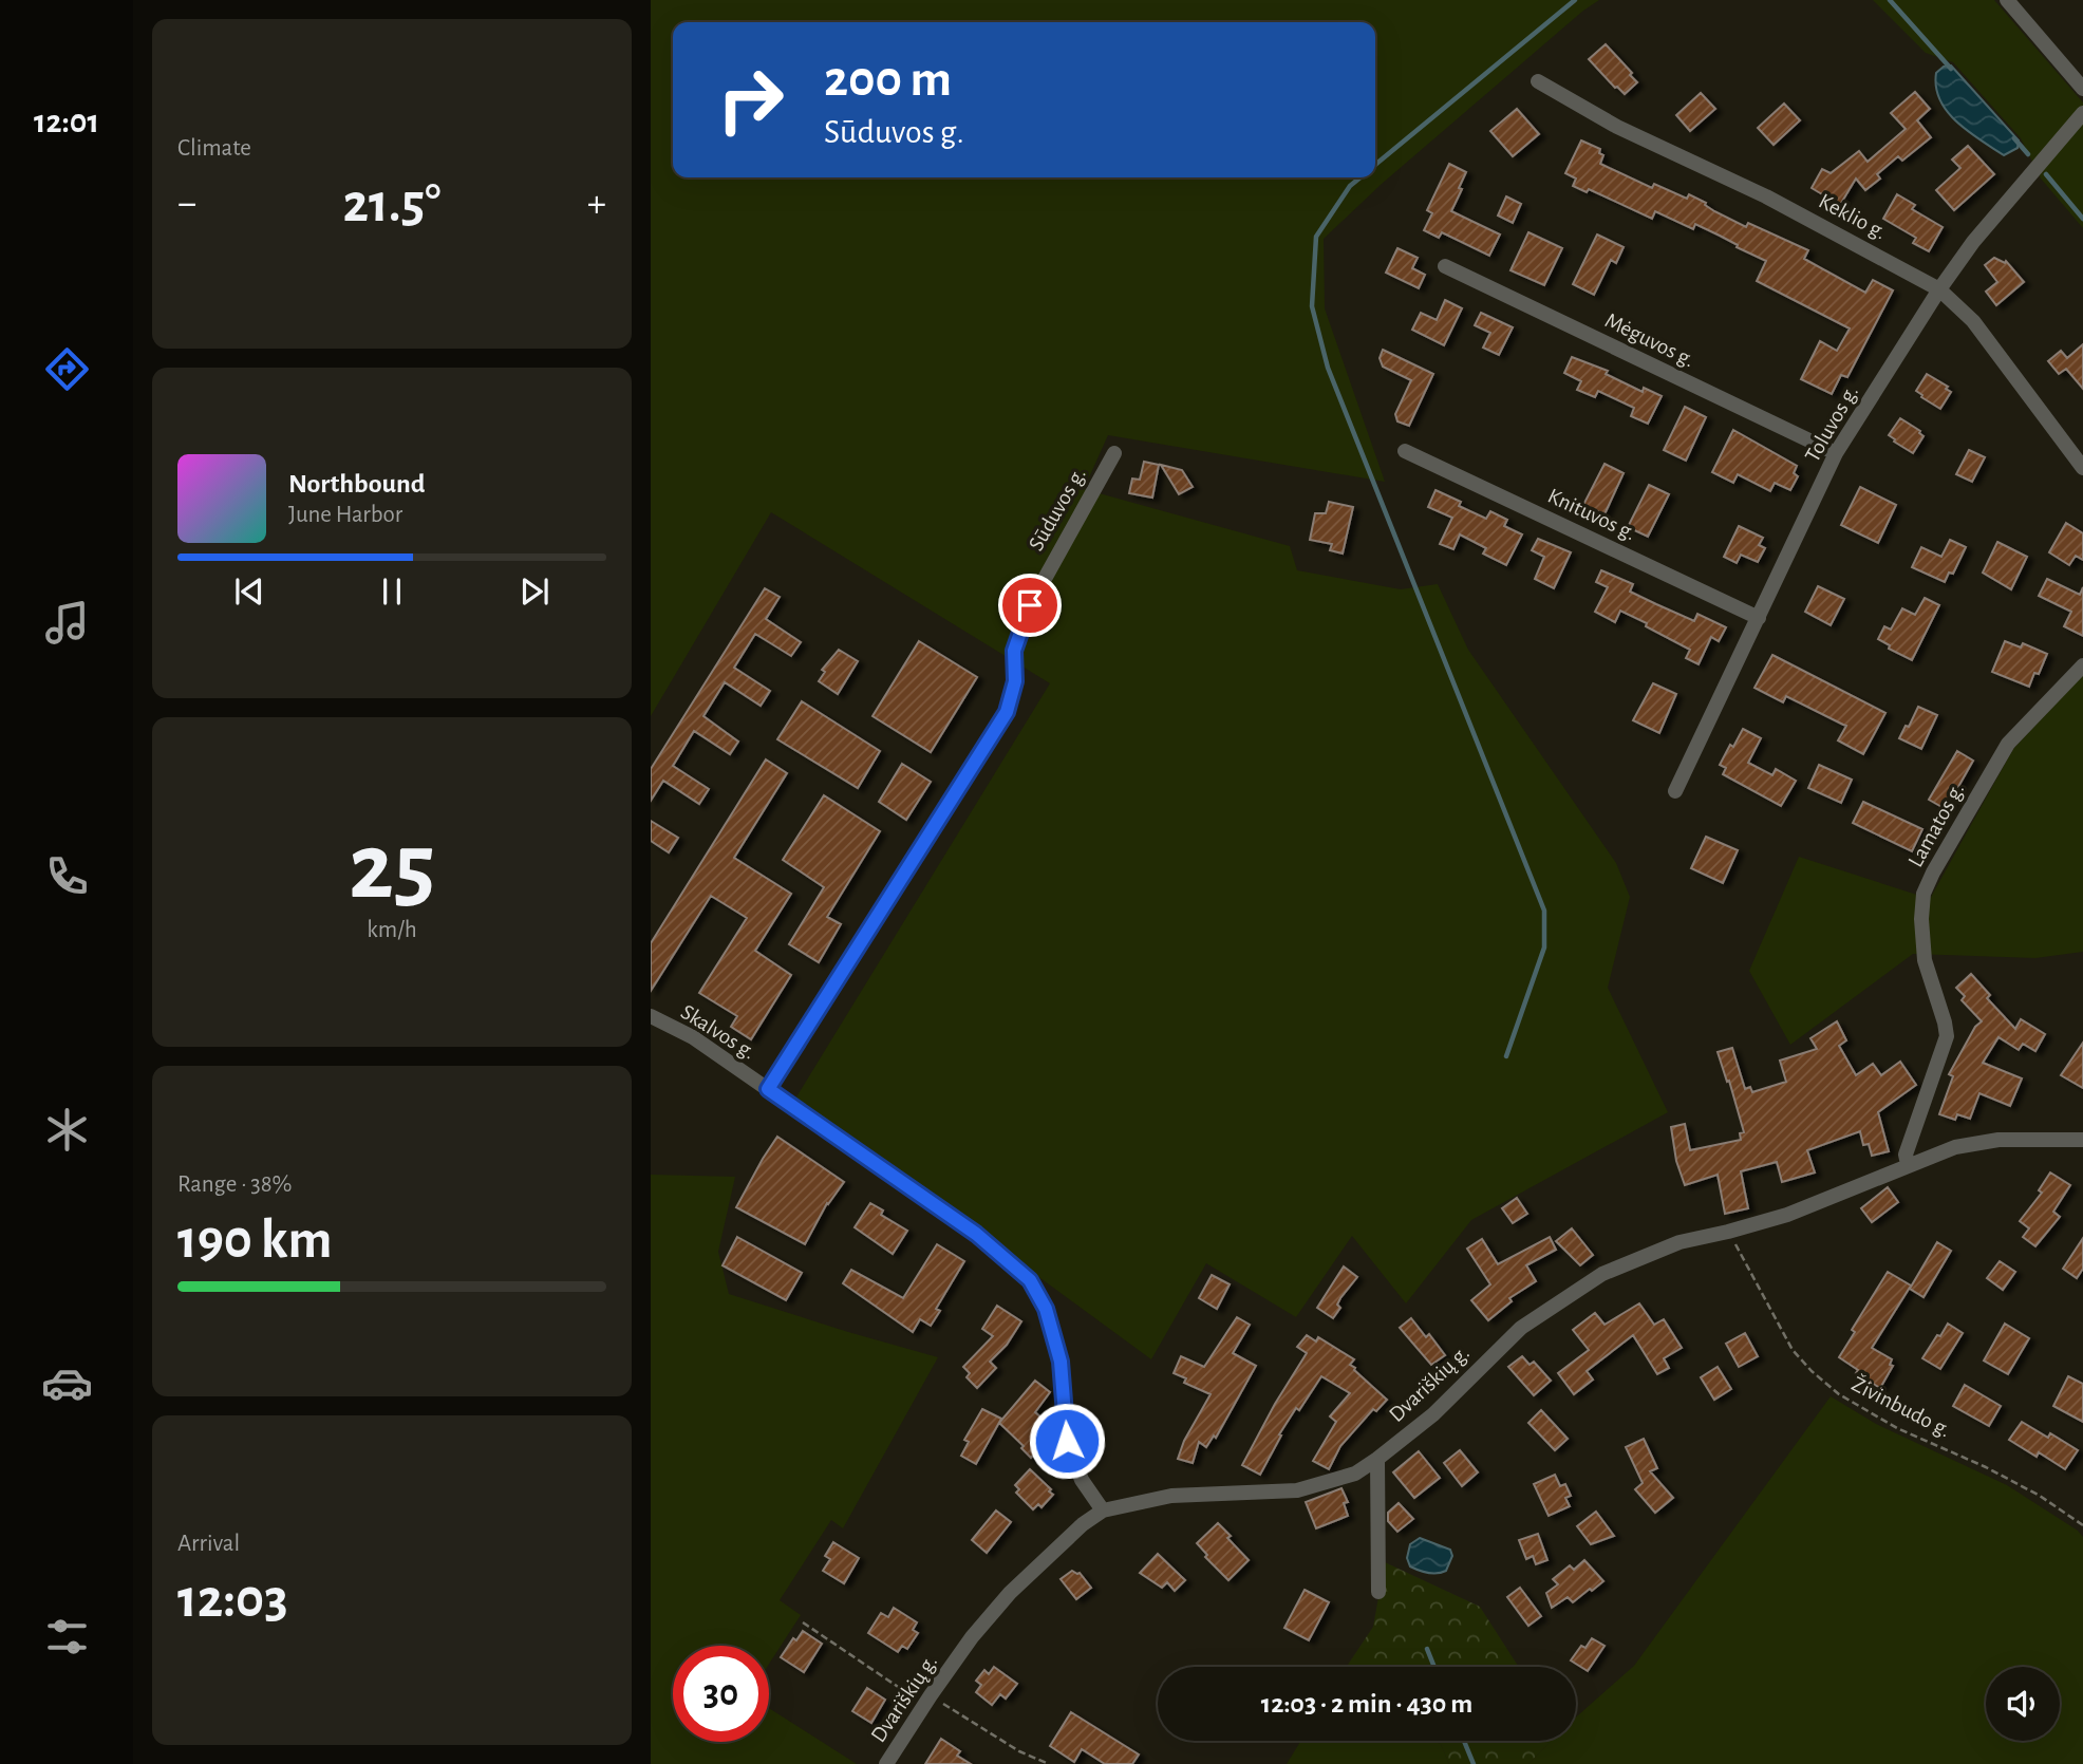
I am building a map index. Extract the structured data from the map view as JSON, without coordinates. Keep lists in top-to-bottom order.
{
  "streets": {
    "street": [
      "Keklio g.",
      "Mėguvos g.",
      "Toluvos g.",
      "Sūduvos g.",
      "Knituvos g.",
      "Lamatos g.",
      "Skalvos g.",
      "Dvariškių g."
    ],
    "path": ["Živinbudo g."]
  },
  "crossings": [
    ["Keklio g.", "Toluvos g."],
    ["Mėguvos g.", "Toluvos g."],
    ["Toluvos g.", "Knituvos g."],
    ["Sūduvos g.", "Skalvos g."],
    ["Lamatos g.", "Dvariškių g."],
    ["Skalvos g.", "Dvariškių g."],
    ["Dvariškių g.", "Živinbudo g."]
  ],
  "page": {
    "tabs": "12:01",
    "tile": [
      "Climate",
      ["25", "km/h"],
      ["Range · 38%", "190 km"],
      ["Arrival", "12:03"]
    ],
    "turn": ["200 m", "Sūduvos g."],
    "heat": ["−", "21.5°", "+"],
    "song": ["Northbound", "June Harbor"],
    "limit": "30",
    "trip": "12:03 · 2 min · 430 m"
  }
}
